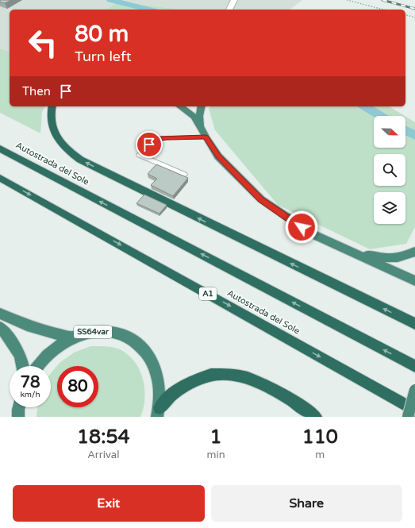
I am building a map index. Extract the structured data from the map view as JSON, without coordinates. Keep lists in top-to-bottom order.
{
  "streets": {
    "highway": ["Autostrada del Sole", "A1", "SS64var"]
  },
  "north": "right",
  "page": {
    "turn": ["80 m", "Turn left"],
    "then": "Then",
    "speed": "78 km/h",
    "limit": "80",
    "eta": [
      "18:54",
      "Arrival",
      "1",
      "min",
      "110",
      "m"
    ],
    "buttons": ["Exit", "Share"]
  }
}
